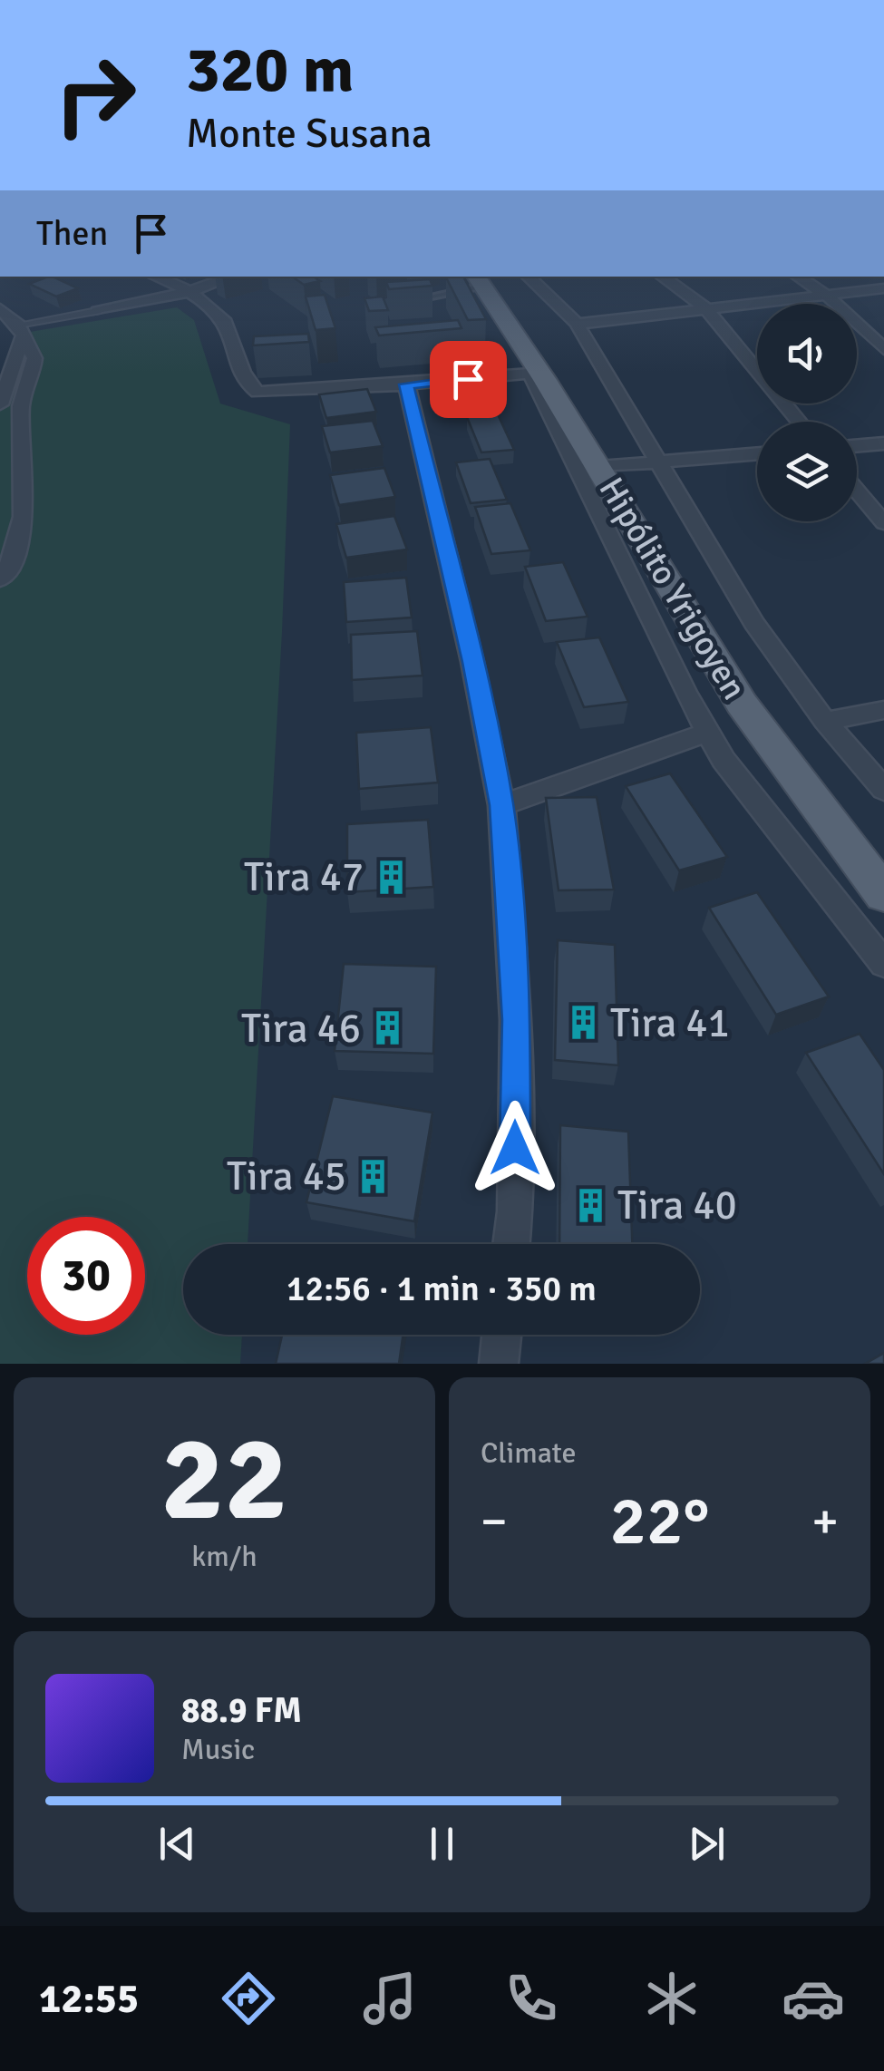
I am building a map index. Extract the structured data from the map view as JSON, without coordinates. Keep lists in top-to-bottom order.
{
  "streets": {
    "main road": ["Hipólito Yrigoyen"]
  },
  "places": {
    "building": [
      "Tira 47",
      "Tira 41",
      "Tira 46",
      "Tira 45",
      "Tira 40"
    ]
  },
  "page": {
    "turn": ["320 m", "Monte Susana"],
    "then": "Then",
    "limit": "30",
    "trip": "12:56 · 1 min · 350 m",
    "tile": [
      ["22", "km/h"],
      "Climate"
    ],
    "heat": ["−", "22°", "+"],
    "song": ["88.9 FM", "Music"],
    "tabs": "12:55"
  }
}
